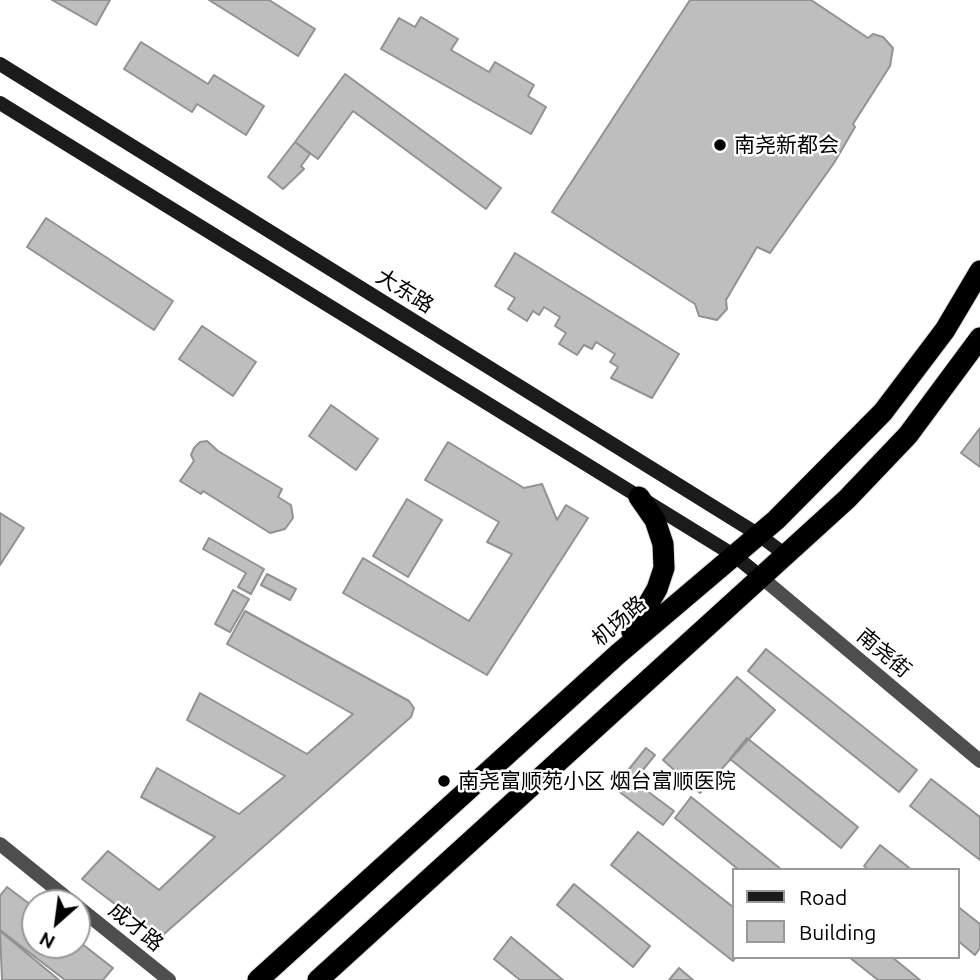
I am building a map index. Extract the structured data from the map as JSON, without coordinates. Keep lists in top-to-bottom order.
{
  "streets": {
    "highway": ["机场路"],
    "street": ["大东路", "南尧街", "成才路"]
  },
  "crossings": [
    ["大东路", "机场路"]
  ],
  "places": ["南尧新都会", "南尧富顺苑小区 烟台富顺医院"],
  "legend": ["Road", "Building"],
  "north": "bottom left"
}
